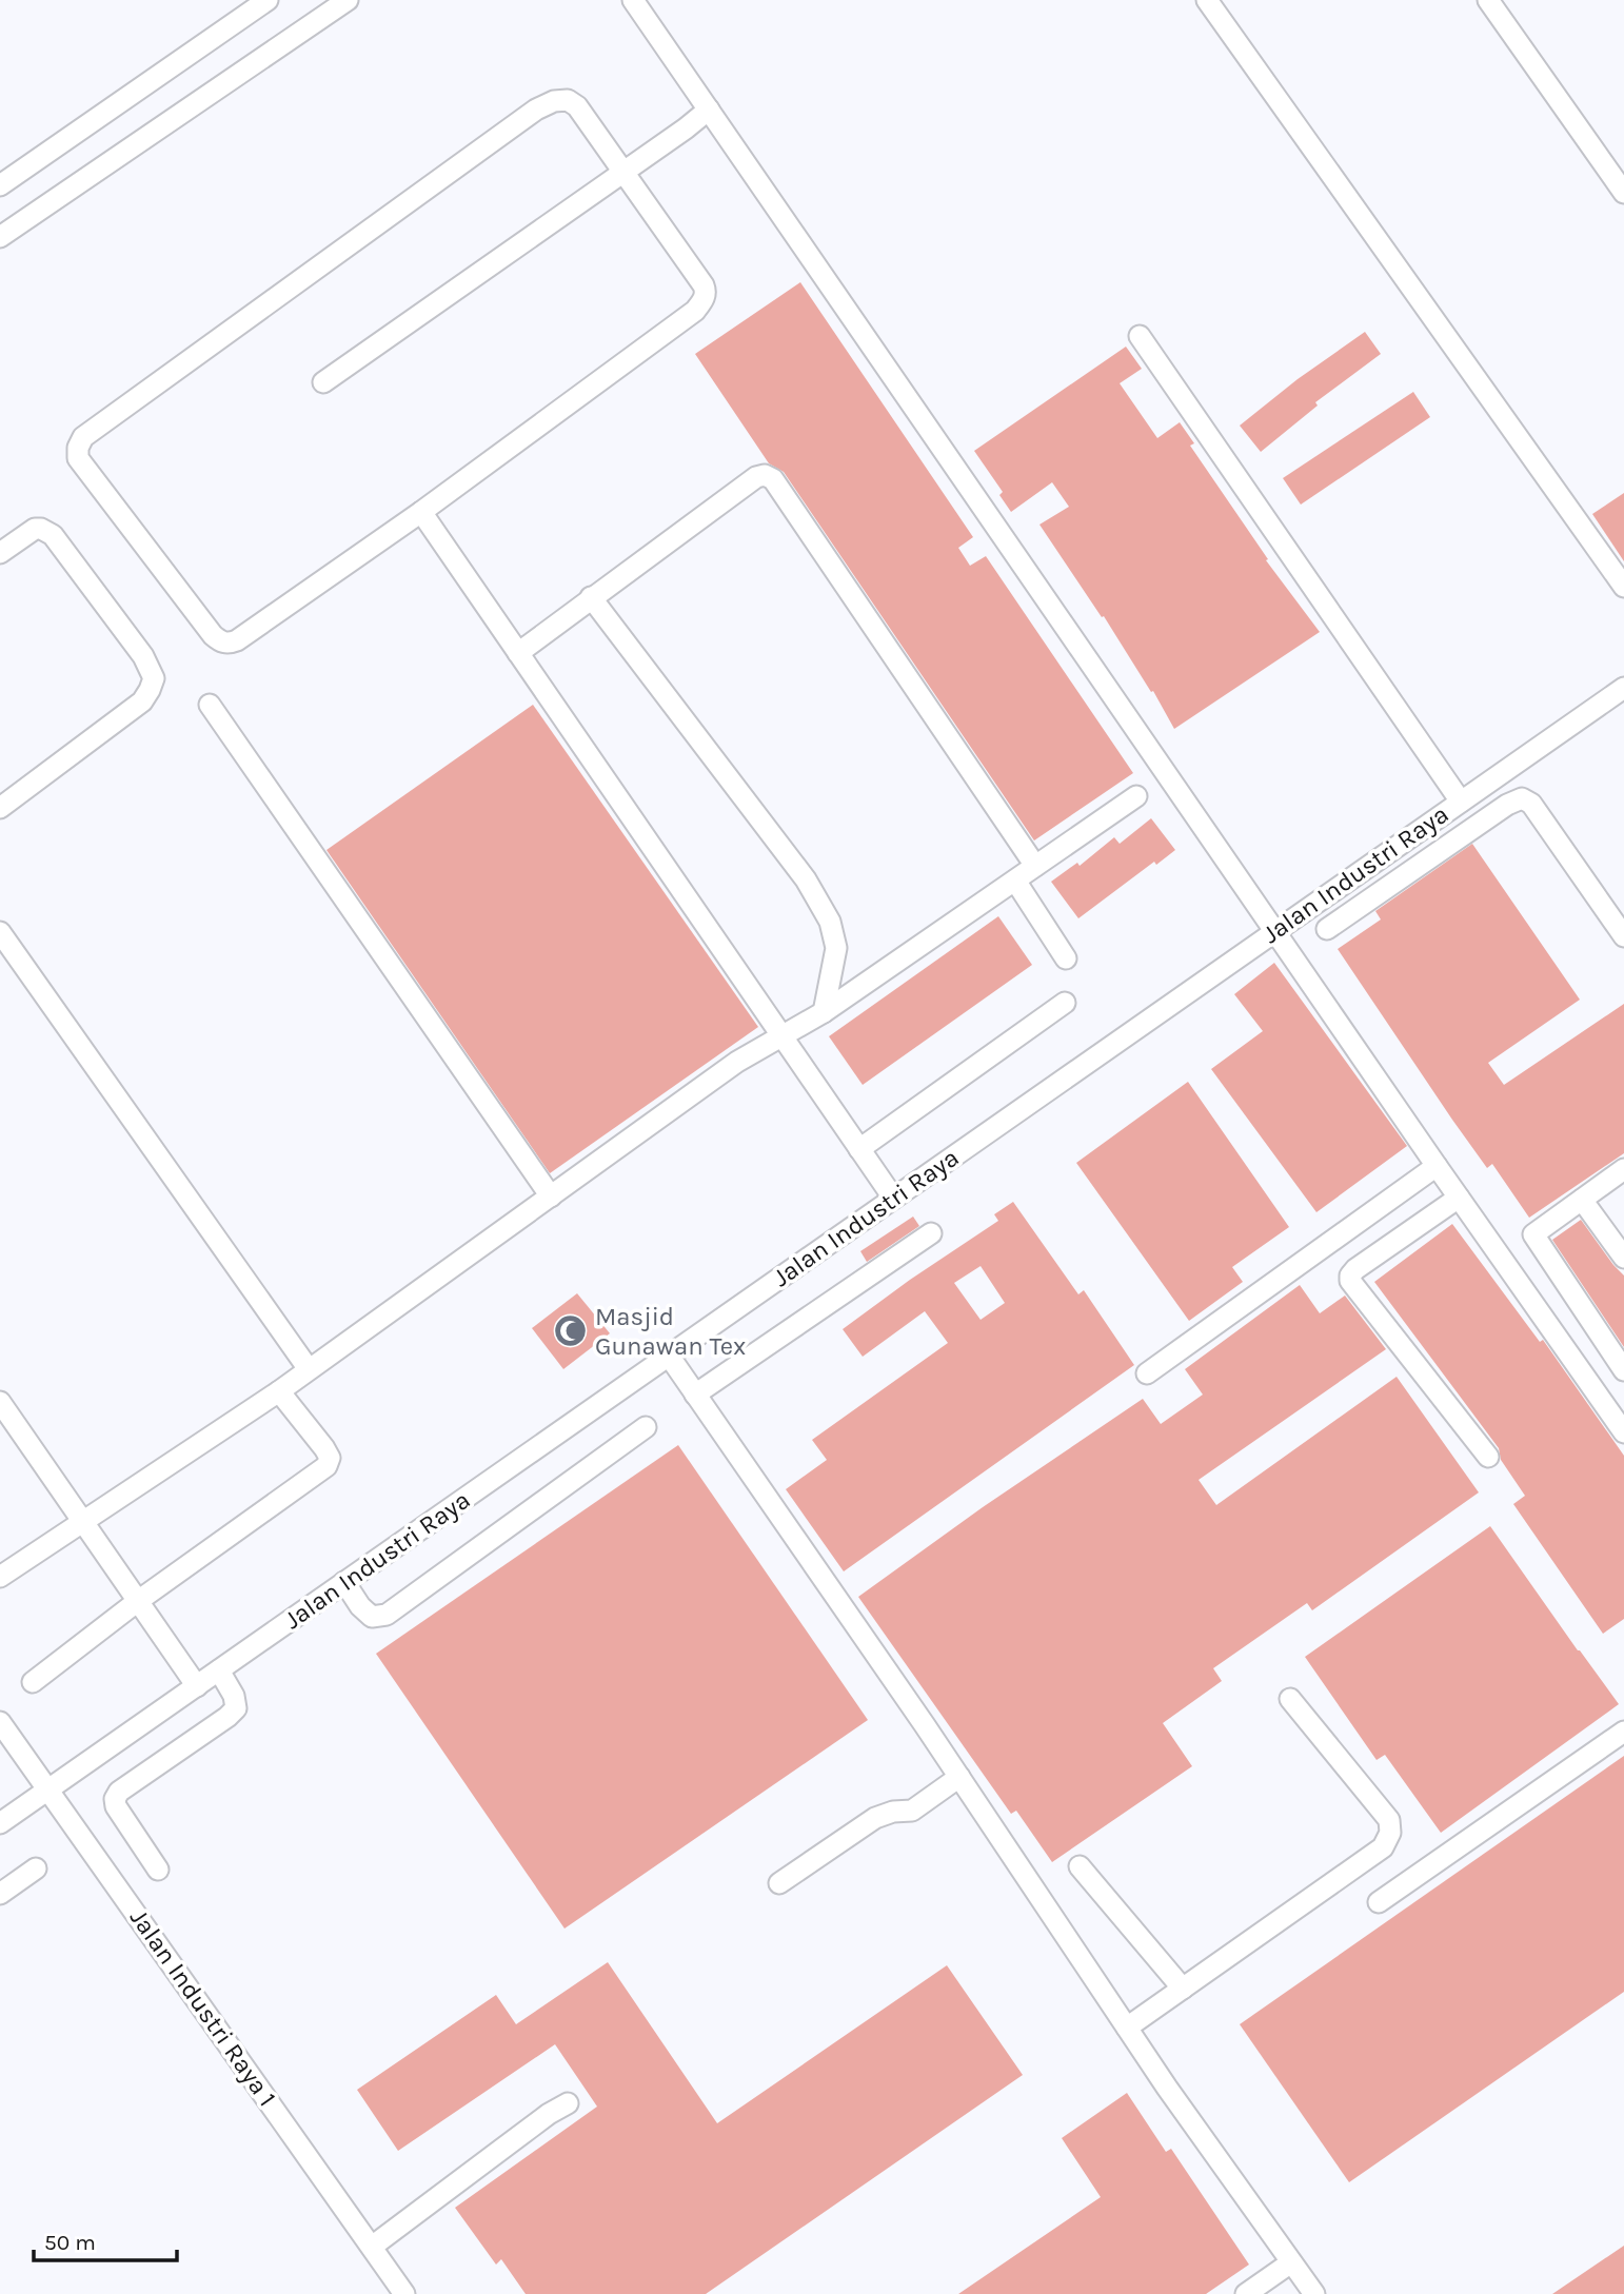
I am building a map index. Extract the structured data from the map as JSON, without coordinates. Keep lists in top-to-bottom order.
{
  "streets": {
    "street": ["Jalan Industri Raya", "Jalan Industri Raya 1"]
  },
  "crossings": [
    ["Jalan Industri Raya", "Jalan Industri Raya 1"]
  ],
  "places": {
    "mosque": ["Masjid Gunawan Tex"]
  },
  "scale_bar": "50 m"
}
